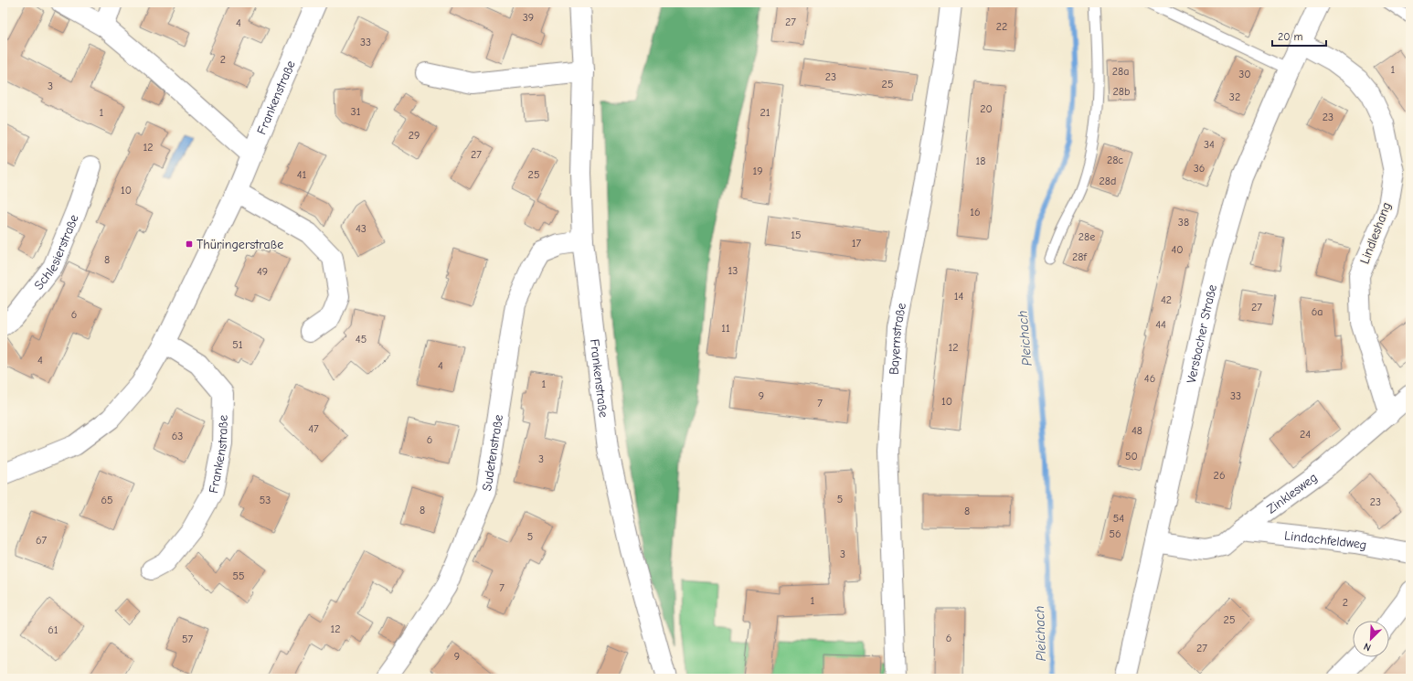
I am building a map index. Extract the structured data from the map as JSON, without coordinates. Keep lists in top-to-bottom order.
{
  "streets": {
    "street": [
      "Frankenstraße",
      "Lindleshang",
      "Schlesierstraße",
      "Versbacher Straße",
      "Bayernstraße",
      "Sudetenstraße",
      "Zinklesweg",
      "Lindachfeldweg"
    ]
  },
  "crossings": [
    ["Frankenstraße", "Sudetenstraße"],
    ["Lindleshang", "Versbacher Straße"],
    ["Lindleshang", "Zinklesweg"],
    ["Versbacher Straße", "Zinklesweg"],
    ["Zinklesweg", "Lindachfeldweg"]
  ],
  "water": ["Pleichach"],
  "places": {
    "transit": ["Thüringerstraße"]
  },
  "house_numbers": [
    "39",
    "27",
    "4",
    "22",
    "33",
    "2",
    "1",
    "28a",
    "30",
    "23",
    "25",
    "3",
    "28b",
    "32",
    "20",
    "31",
    "1",
    "21",
    "23",
    "29",
    "34",
    "12",
    "27",
    "28c",
    "18",
    "36",
    "19",
    "41",
    "25",
    "28d",
    "10",
    "16",
    "38",
    "43",
    "15",
    "28e",
    "17",
    "40",
    "28f",
    "8",
    "13",
    "49",
    "14",
    "42",
    "27",
    "6a",
    "6",
    "44",
    "11",
    "45",
    "51",
    "12",
    "4",
    "4",
    "46",
    "1",
    "9",
    "33",
    "10",
    "7",
    "47",
    "48",
    "24",
    "63",
    "6",
    "50",
    "3",
    "26",
    "5",
    "65",
    "53",
    "23",
    "8",
    "8",
    "54",
    "56",
    "5",
    "67",
    "3",
    "55",
    "7",
    "1",
    "2",
    "25",
    "12",
    "61",
    "6",
    "57",
    "27",
    "9"
  ],
  "scale_bar": "20 m",
  "north": "bottom left"
}
